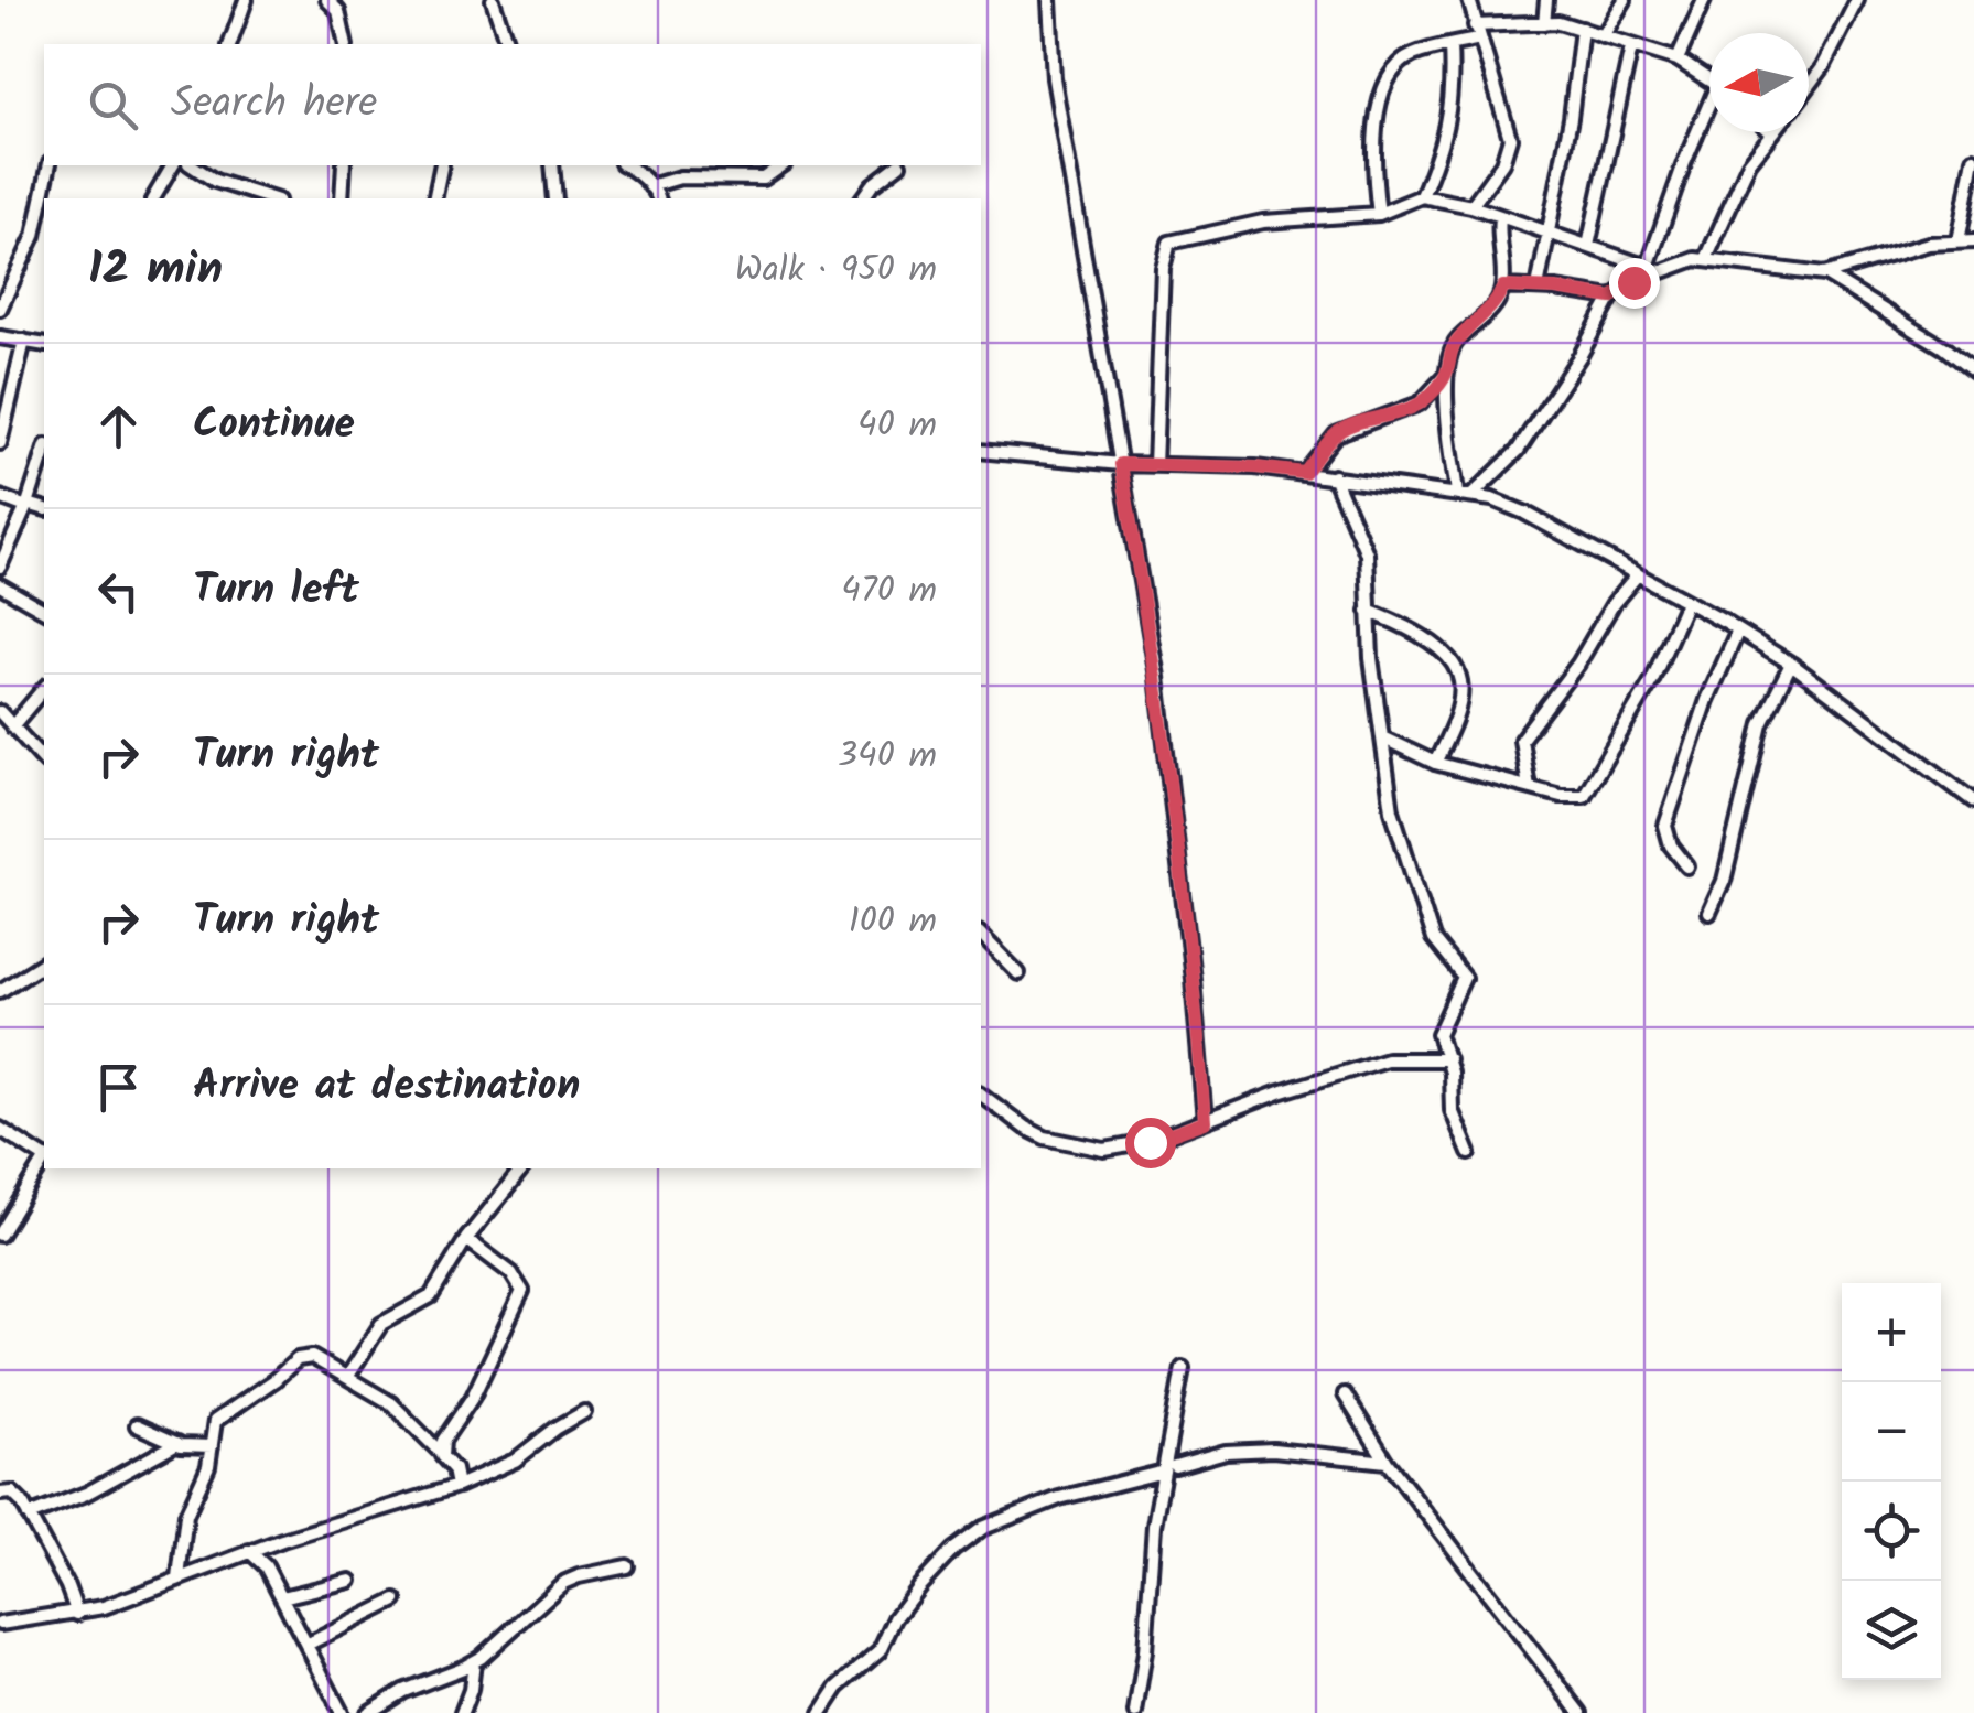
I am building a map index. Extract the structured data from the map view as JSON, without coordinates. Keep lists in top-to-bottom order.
{
  "north": "left",
  "page": {
    "search": "Search here",
    "heading": ["12 min", "Walk · 950 m"],
    "list": [
      ["Continue", "40 m"],
      ["Turn left", "470 m"],
      ["Turn right", "340 m"],
      ["Turn right", "100 m"],
      "Arrive at destination"
    ],
    "map_buttons": ["+", "−"]
  }
}
